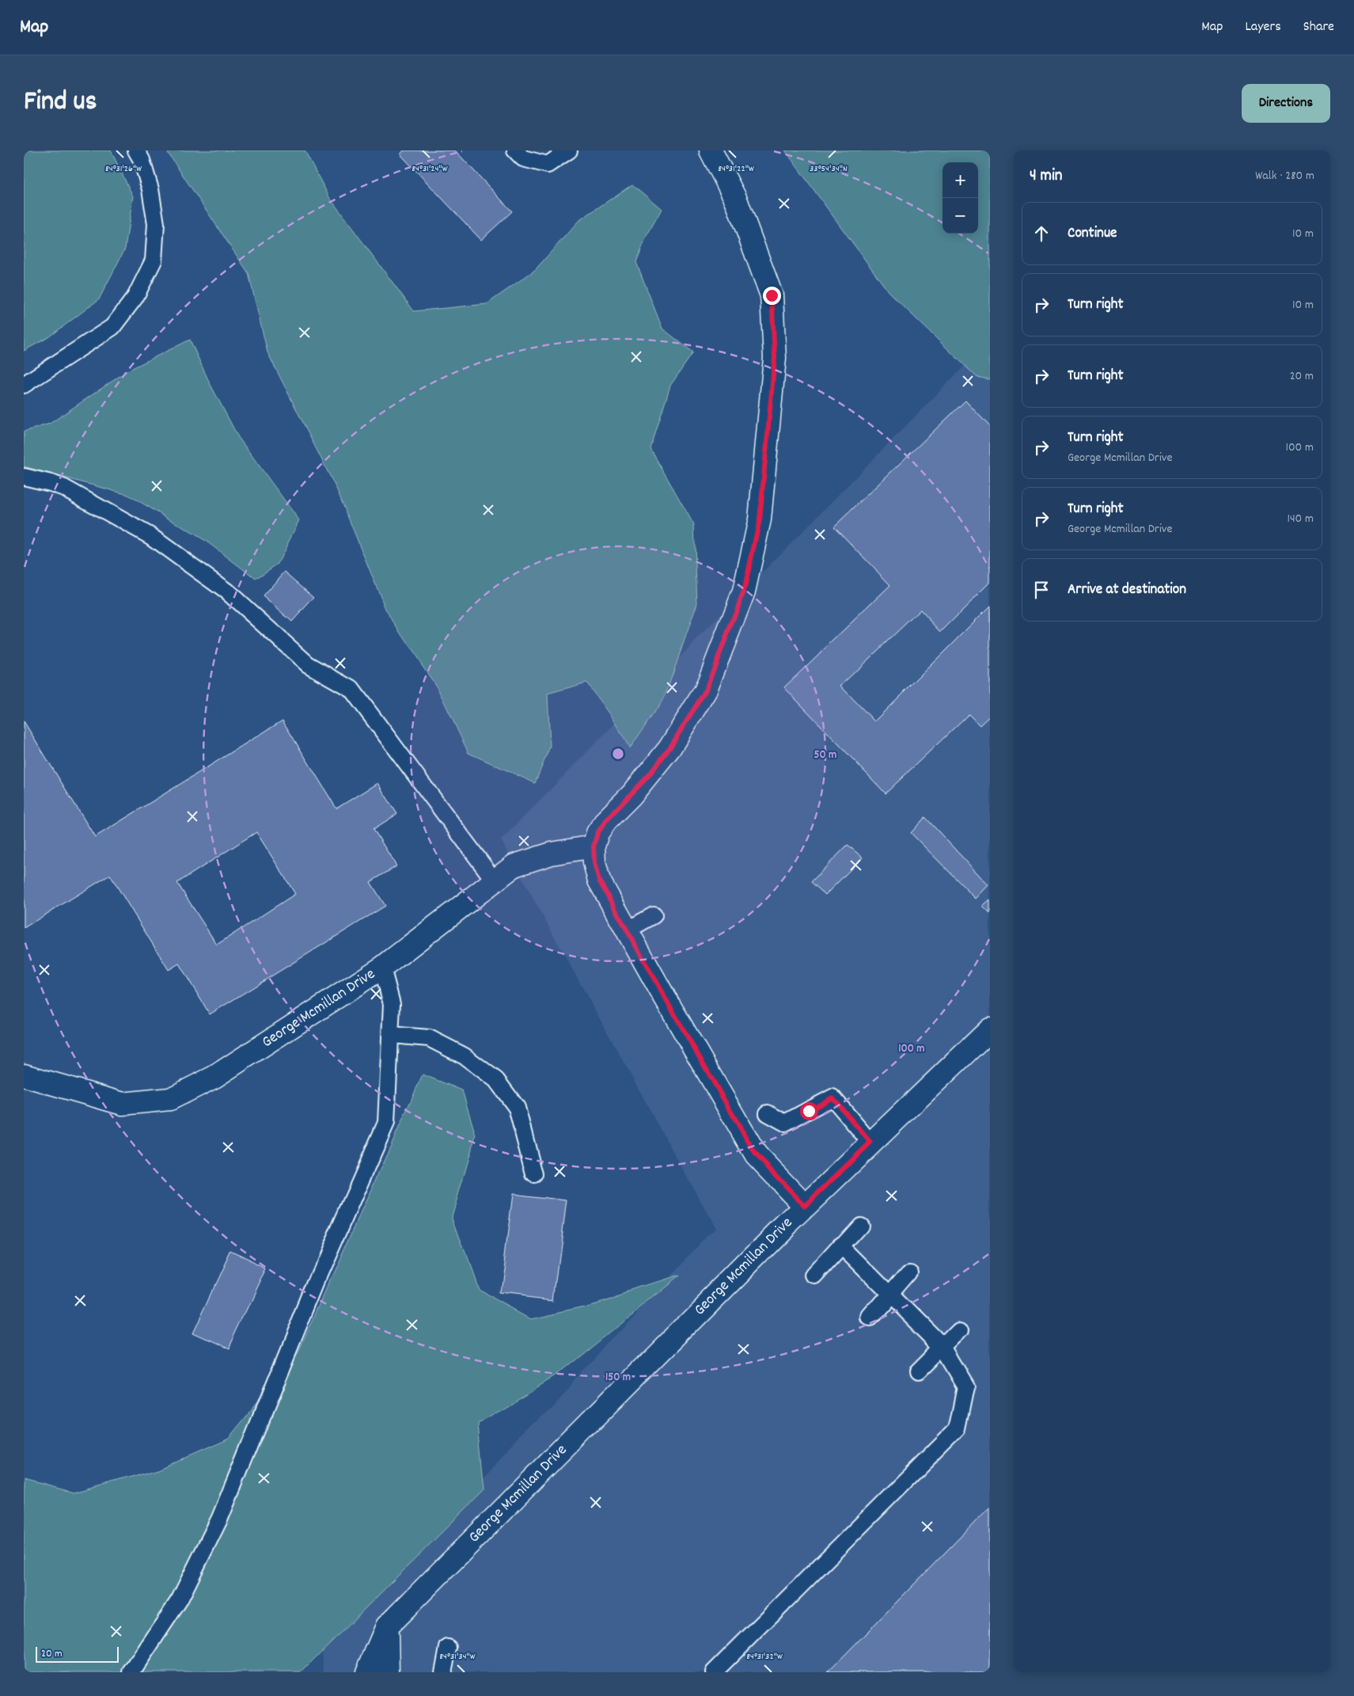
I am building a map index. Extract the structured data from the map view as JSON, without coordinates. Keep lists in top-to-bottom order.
{
  "streets": {
    "street": ["George Mcmillan Drive"]
  },
  "scale_bar": "20 m",
  "page": {
    "header": "Map",
    "nav": ["Map", "Layers", "Share"],
    "title": "Find us",
    "buttons": "Directions",
    "heading": ["4 min", "Walk · 280 m"],
    "map_buttons": ["+", "−"],
    "list": [
      ["Continue", "10 m"],
      ["Turn right", "10 m"],
      ["Turn right", "20 m"],
      ["Turn right", "George Mcmillan Drive", "100 m"],
      ["Turn right", "George Mcmillan Drive", "140 m"],
      "Arrive at destination"
    ],
    "scale": "20 m"
  },
  "coordinates": [
    "84°31'26\"W",
    "84°31'24\"W",
    "84°31'22\"W",
    "33°54'34\"N",
    "84°31'34\"W",
    "84°31'32\"W"
  ],
  "rings": ["50 m", "100 m", "150 m"]
}
